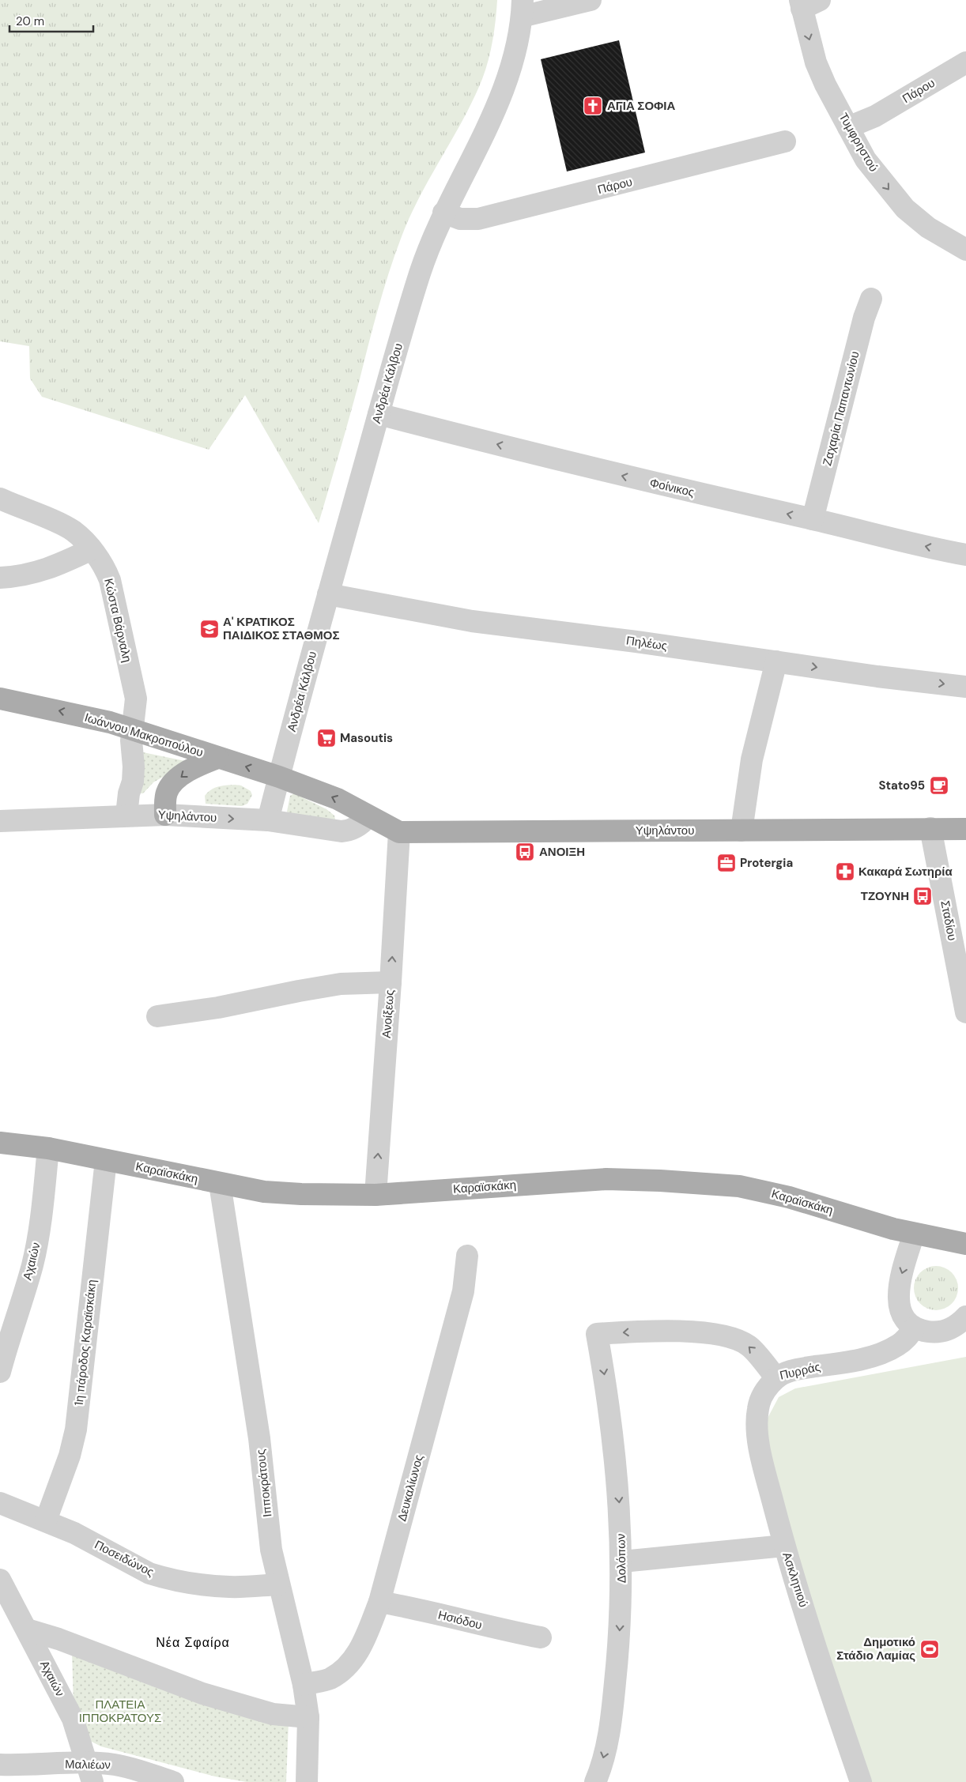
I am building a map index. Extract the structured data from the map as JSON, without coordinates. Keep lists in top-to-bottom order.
{
  "streets": {
    "main road": ["Ιωάννου Μακροπούλου", "Υψηλάντου", "Καραϊσκάκη"],
    "street": [
      "Πάρου",
      "Τυμφρηστού",
      "Ανδρέα Κάλβου",
      "Ζαχαρία Παπαντωνίου",
      "Φοίνικος",
      "Κώστα Βάρναλη",
      "Πηλέως",
      "Σταδίου",
      "Ανοίξεως",
      "Αχαιών",
      "1η πάροδος Καραϊσκάκη",
      "Πυρράς",
      "Ιπποκράτους",
      "Δευκαλίωνος",
      "Ποσειδώνος",
      "Δολόπων",
      "Ασκληπιού",
      "Ησιόδου",
      "Μαλιέων"
    ]
  },
  "crossings": [
    ["Πάρου", "Τυμφρηστού"],
    ["Πάρου", "Ανδρέα Κάλβου"],
    ["Ανδρέα Κάλβου", "Φοίνικος"],
    ["Ανδρέα Κάλβου", "Πηλέως"],
    ["Ανδρέα Κάλβου", "Ιωάννου Μακροπούλου"],
    ["Ανδρέα Κάλβου", "Υψηλάντου"],
    ["Ζαχαρία Παπαντωνίου", "Φοίνικος"],
    ["Κώστα Βάρναλη", "Ιωάννου Μακροπούλου"],
    ["Κώστα Βάρναλη", "Υψηλάντου"],
    ["Ιωάννου Μακροπούλου", "Υψηλάντου"],
    ["Υψηλάντου", "Σταδίου"],
    ["Υψηλάντου", "Ανοίξεως"],
    ["Ανοίξεως", "Καραϊσκάκη"],
    ["Καραϊσκάκη", "Αχαιών"],
    ["Καραϊσκάκη", "1η πάροδος Καραϊσκάκη"],
    ["Καραϊσκάκη", "Ιπποκράτους"],
    ["Αχαιών", "Μαλιέων"],
    ["1η πάροδος Καραϊσκάκη", "Ποσειδώνος"],
    ["Πυρράς", "Δολόπων"],
    ["Πυρράς", "Ασκληπιού"],
    ["Ιπποκράτους", "Δευκαλίωνος"],
    ["Ιπποκράτους", "Ποσειδώνος"],
    ["Δευκαλίωνος", "Ησιόδου"]
  ],
  "one_way": [
    "Τυμφρηστού",
    "Φοίνικος",
    "Ιωάννου Μακροπούλου",
    "Ανοίξεως",
    "Πυρράς",
    "Δολόπων"
  ],
  "districts": ["Νέα Σφαίρα"],
  "parks": ["ΠΛΑΤΕΙΑ ΙΠΠΟΚΡΑΤΟΥΣ"],
  "places": {
    "church": ["ΑΓΙΑ ΣΟΦΙΑ"],
    "school or university": ["Α' ΚΡΑΤΙΚΟΣ ΠΑΙΔΙΚΟΣ ΣΤΑΘΜΟΣ"],
    "supermarket": ["Masoutis"],
    "cafe": ["Stato95"],
    "bus stop": ["ΑΝΟΙΞΗ", "ΤΖΟΥΝΗ"],
    "office": ["Protergia"],
    "pharmacy": ["Κακαρά Σωτηρία"],
    "sports": ["Δημοτικό Στάδιο Λαμίας"]
  },
  "scale_bar": "20 m"
}
